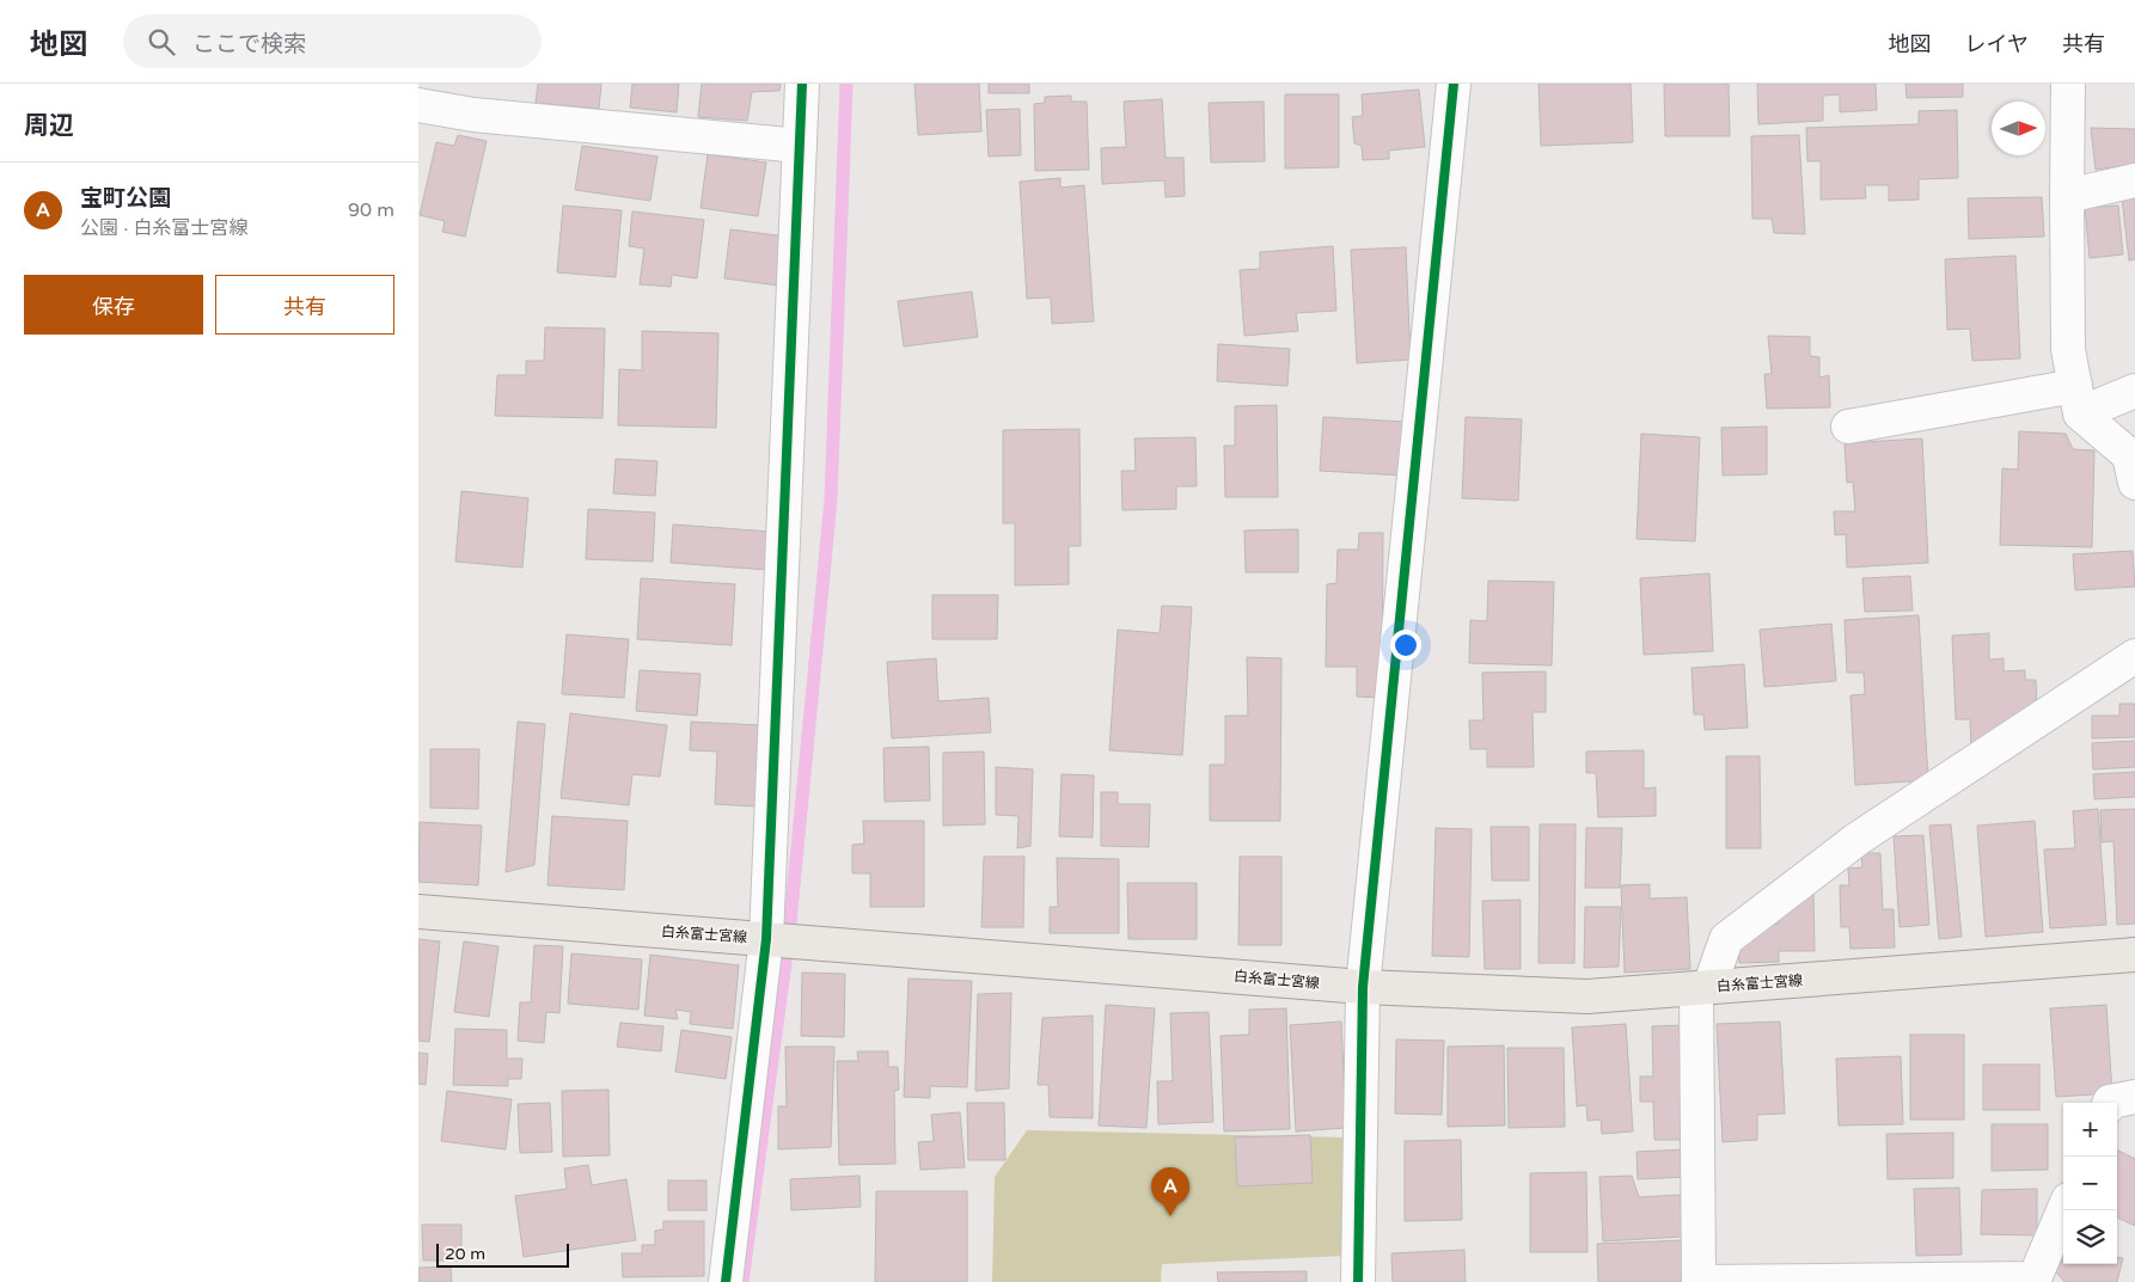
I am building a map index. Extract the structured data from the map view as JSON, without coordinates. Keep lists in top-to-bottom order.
{
  "streets": {
    "main road": ["白糸富士宮線"]
  },
  "scale_bar": "20 m",
  "north": "right",
  "page": {
    "header": "地図",
    "search": "ここで検索",
    "nav": ["地図", "レイヤ", "共有"],
    "heading": "周辺",
    "list": [
      {
        "mark": "A",
        "name": "宝町公園",
        "note": "公園 · 白糸富士宮線",
        "value": "90 m"
      }
    ],
    "buttons": ["保存", "共有"],
    "map_buttons": ["+", "−"],
    "pins": "A",
    "scale": "20 m"
  }
}
